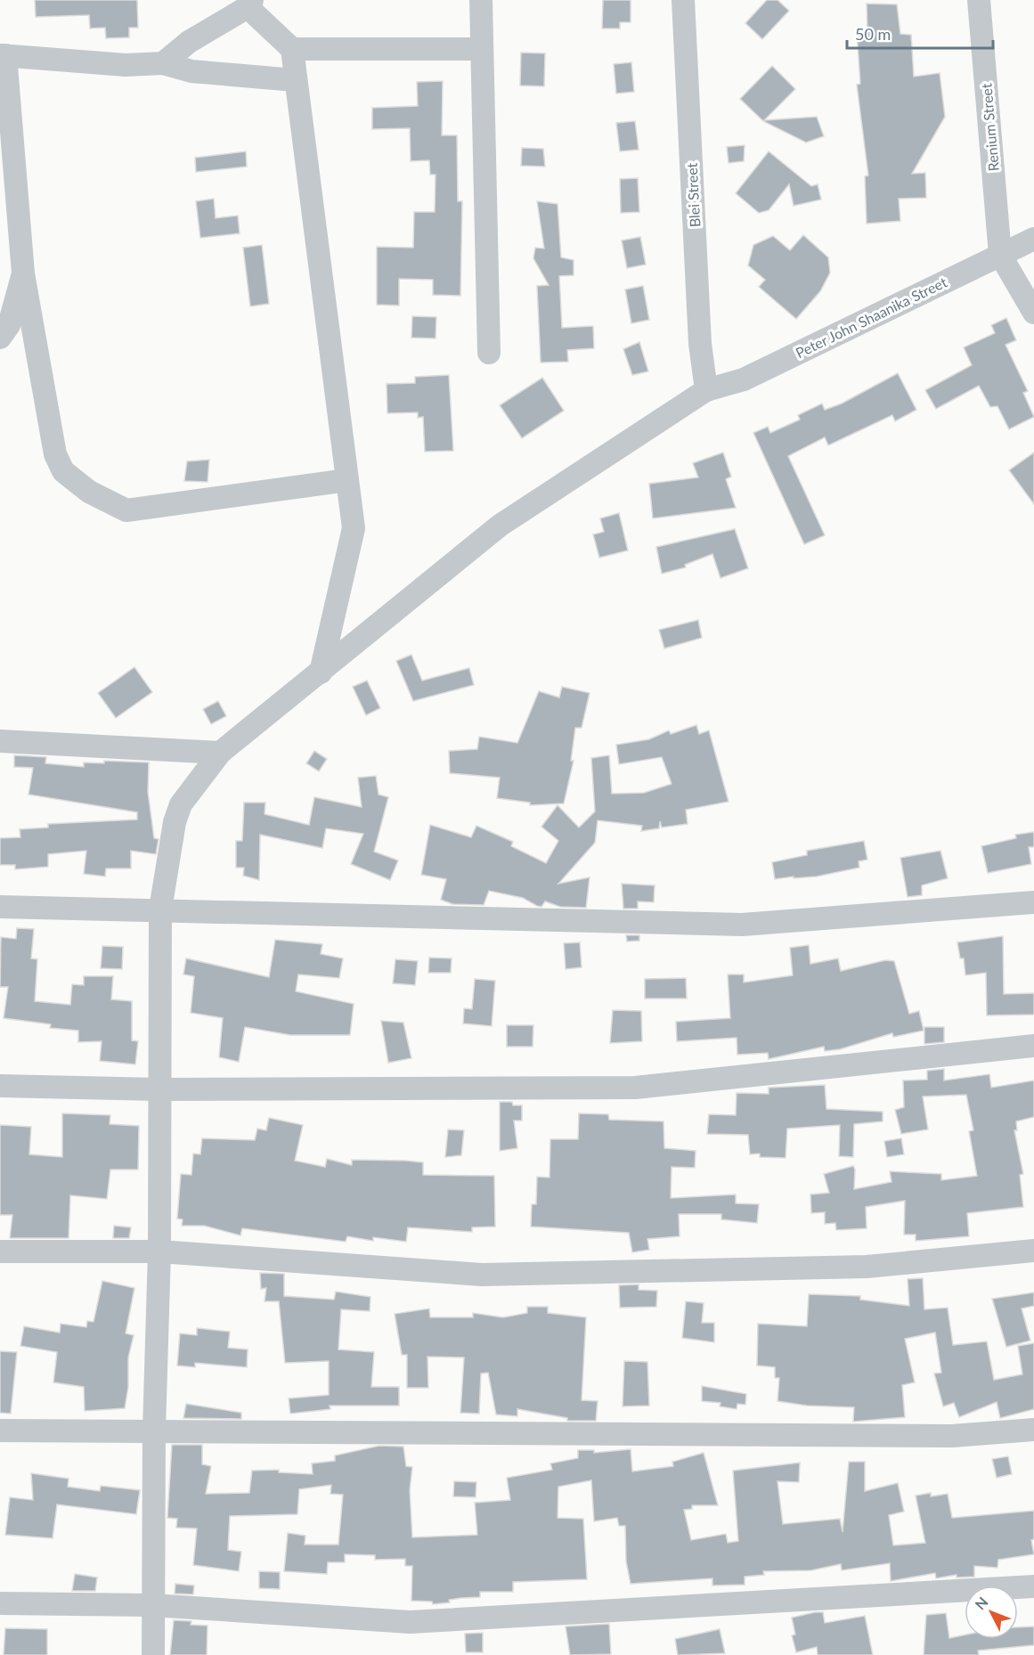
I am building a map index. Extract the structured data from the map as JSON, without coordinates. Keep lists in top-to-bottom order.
{
  "streets": {
    "street": ["Renium Street", "Blei Street", "Peter John Shaanika Street"]
  },
  "crossings": [
    ["Renium Street", "Peter John Shaanika Street"],
    ["Blei Street", "Peter John Shaanika Street"]
  ],
  "scale_bar": "50 m",
  "north": "top left"
}
